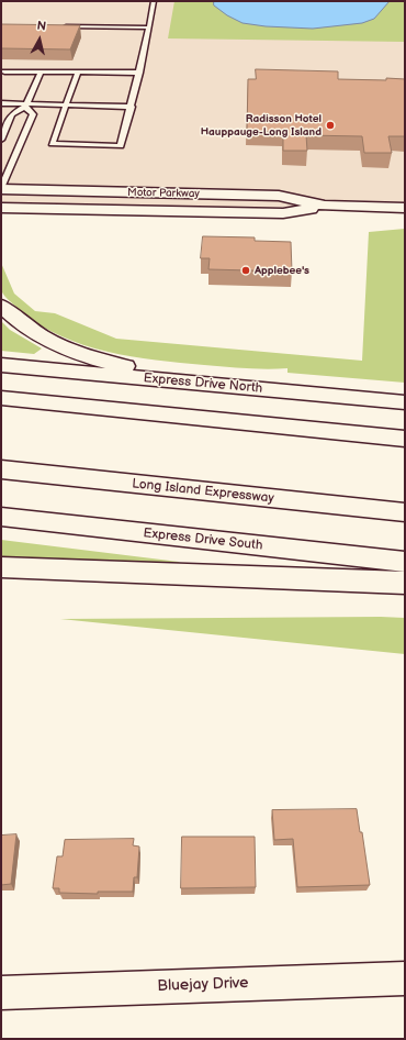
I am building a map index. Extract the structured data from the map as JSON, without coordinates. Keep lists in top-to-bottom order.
{
  "streets": {
    "main road": [
      "Motor Parkway",
      "Express Drive North",
      "Long Island Expressway",
      "Express Drive South"
    ],
    "street": ["Bluejay Drive"]
  },
  "places": ["Radisson Hotel Hauppauge-Long Island", "Applebee's"],
  "north": "top"
}
